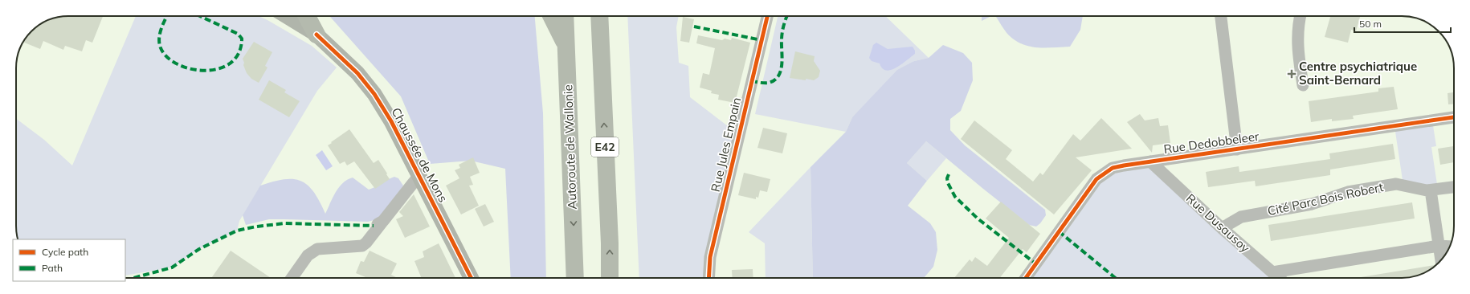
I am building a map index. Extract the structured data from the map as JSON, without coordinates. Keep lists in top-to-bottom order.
{
  "streets": {
    "highway": ["Autoroute de Wallonie", "E42"],
    "main road": ["Chaussée de Mons"],
    "street": [
      "Rue Dedobbeleer",
      "Rue Jules Empain",
      "Cité Parc Bois Robert",
      "Rue Dusausoy"
    ]
  },
  "crossings": [
    ["Rue Dedobbeleer", "Rue Dusausoy"],
    ["Cité Parc Bois Robert", "Rue Dusausoy"]
  ],
  "places": {
    "health": ["Centre psychiatrique Saint-Bernard"]
  },
  "legend": ["Cycle path", "Path"],
  "scale_bar": "50 m"
}
